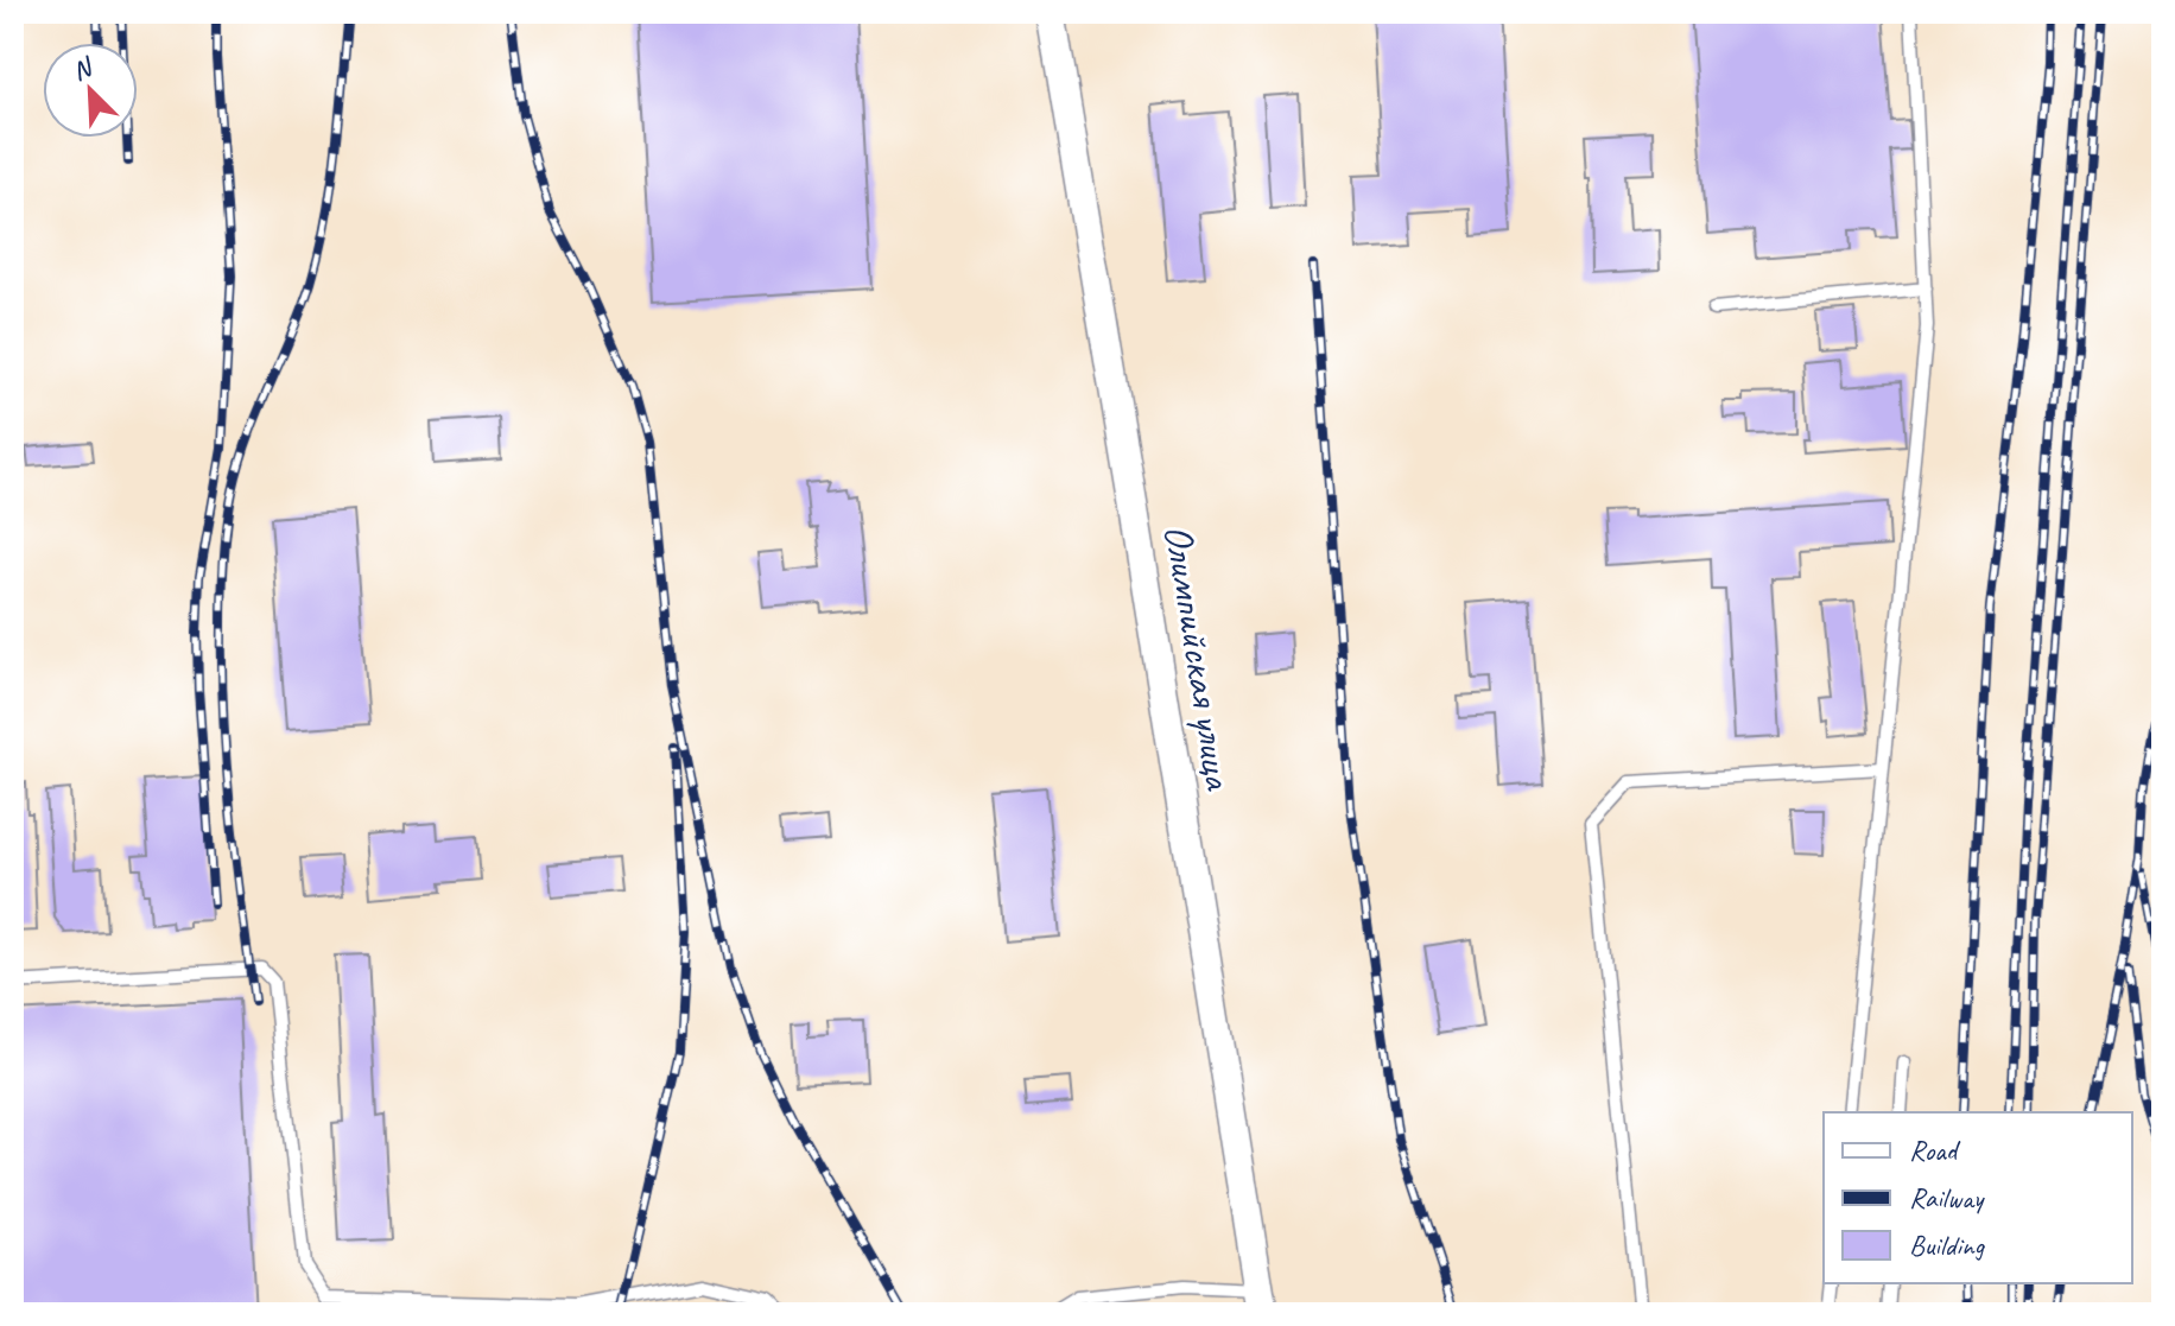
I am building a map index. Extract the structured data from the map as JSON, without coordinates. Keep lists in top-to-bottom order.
{
  "streets": {
    "street": ["Олимпийская улица"]
  },
  "legend": ["Road", "Railway", "Building"],
  "north": "top left"
}
